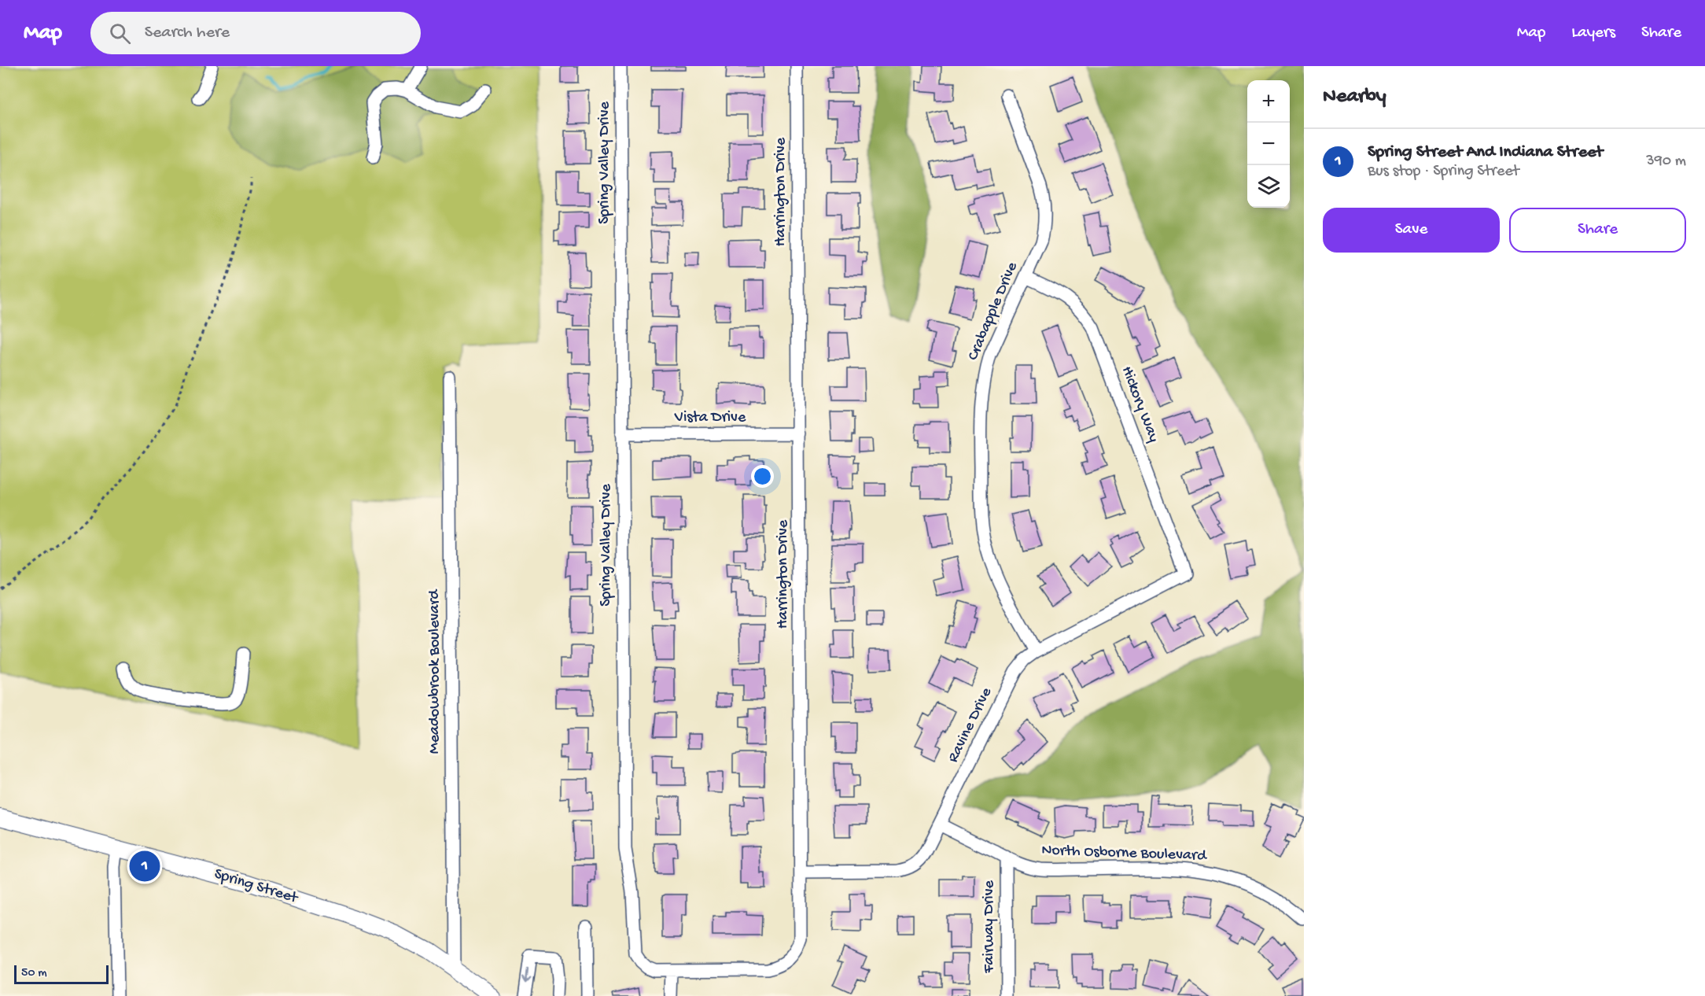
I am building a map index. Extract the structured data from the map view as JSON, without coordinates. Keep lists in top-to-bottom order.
{
  "streets": {
    "main road": ["Spring Street"],
    "street": [
      "Spring Valley Drive",
      "Harrington Drive",
      "Crabapple Drive",
      "Hickory Way",
      "Vista Drive",
      "Meadowbrook Boulevard",
      "Ravine Drive",
      "North Osborne Boulevard",
      "Fairway Drive"
    ]
  },
  "crossings": [
    ["Spring Valley Drive", "Harrington Drive"],
    ["Spring Valley Drive", "Vista Drive"],
    ["Harrington Drive", "Vista Drive"],
    ["Harrington Drive", "Ravine Drive"],
    ["Crabapple Drive", "Hickory Way"],
    ["Crabapple Drive", "Ravine Drive"],
    ["Hickory Way", "Ravine Drive"],
    ["Meadowbrook Boulevard", "Spring Street"],
    ["Ravine Drive", "North Osborne Boulevard"],
    ["North Osborne Boulevard", "Fairway Drive"]
  ],
  "scale_bar": "50 m",
  "page": {
    "header": "Map",
    "search": "Search here",
    "nav": ["Map", "Layers", "Share"],
    "heading": "Nearby",
    "map_buttons": ["+", "−"],
    "list": [
      {
        "mark": "1",
        "name": "Spring Street And Indiana Street",
        "note": "Bus stop · Spring Street",
        "value": "390 m"
      }
    ],
    "buttons": ["Save", "Share"],
    "pins": "1",
    "scale": "50 m"
  }
}
